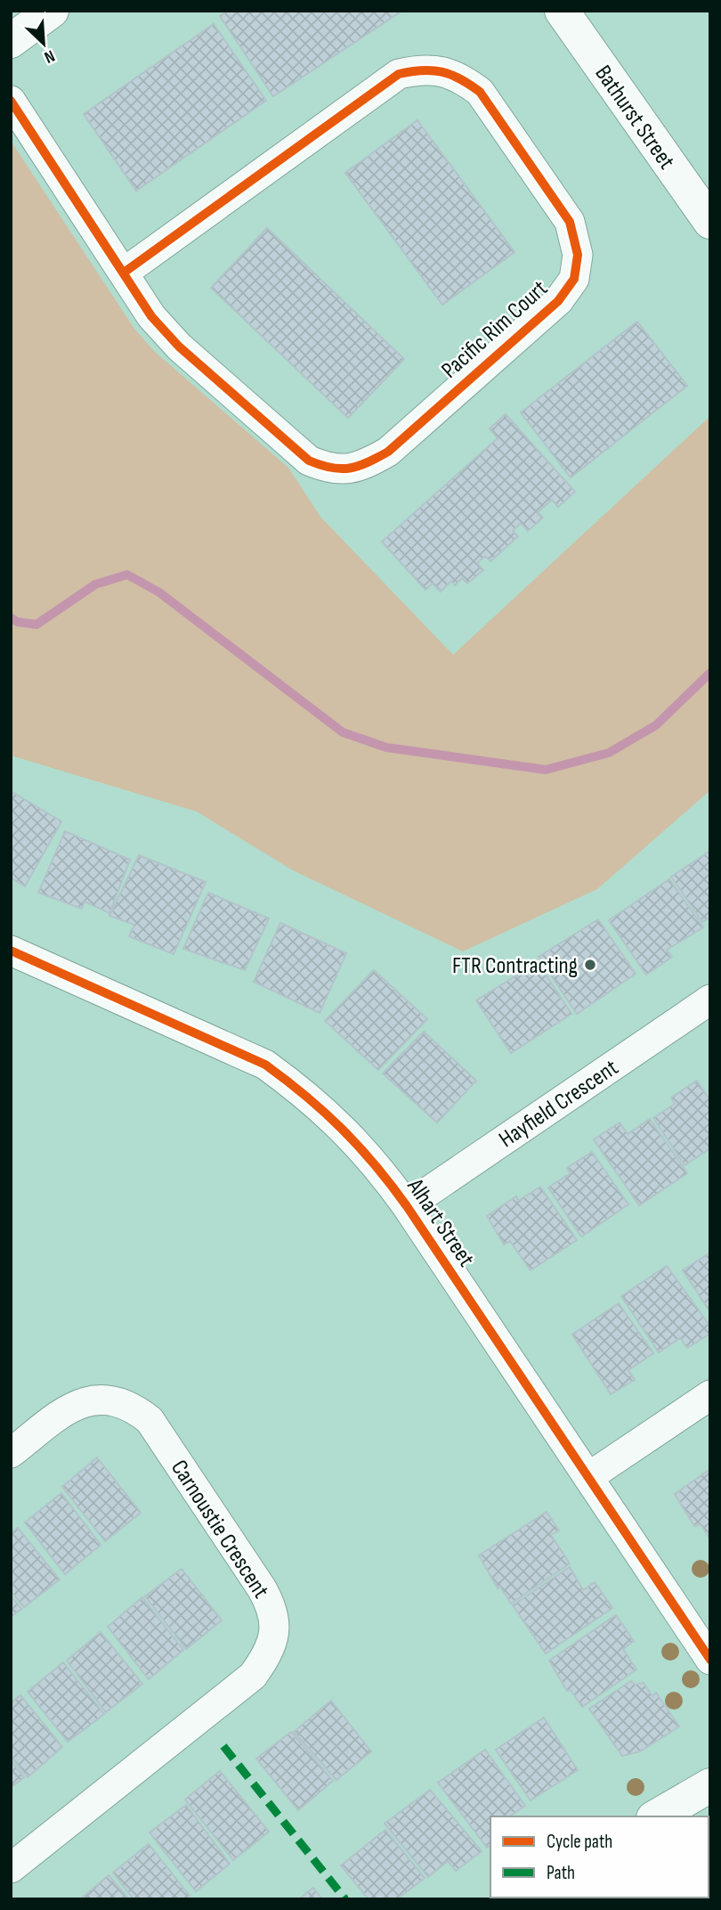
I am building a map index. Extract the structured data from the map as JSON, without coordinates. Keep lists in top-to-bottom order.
{
  "streets": {
    "main road": ["Bathurst Street"],
    "street": [
      "Pacific Rim Court",
      "Hayfield Crescent",
      "Alhart Street",
      "Carnoustie Crescent"
    ]
  },
  "crossings": [
    ["Hayfield Crescent", "Alhart Street"]
  ],
  "places": ["FTR Contracting"],
  "legend": ["Cycle path", "Path"],
  "north": "bottom right"
}
